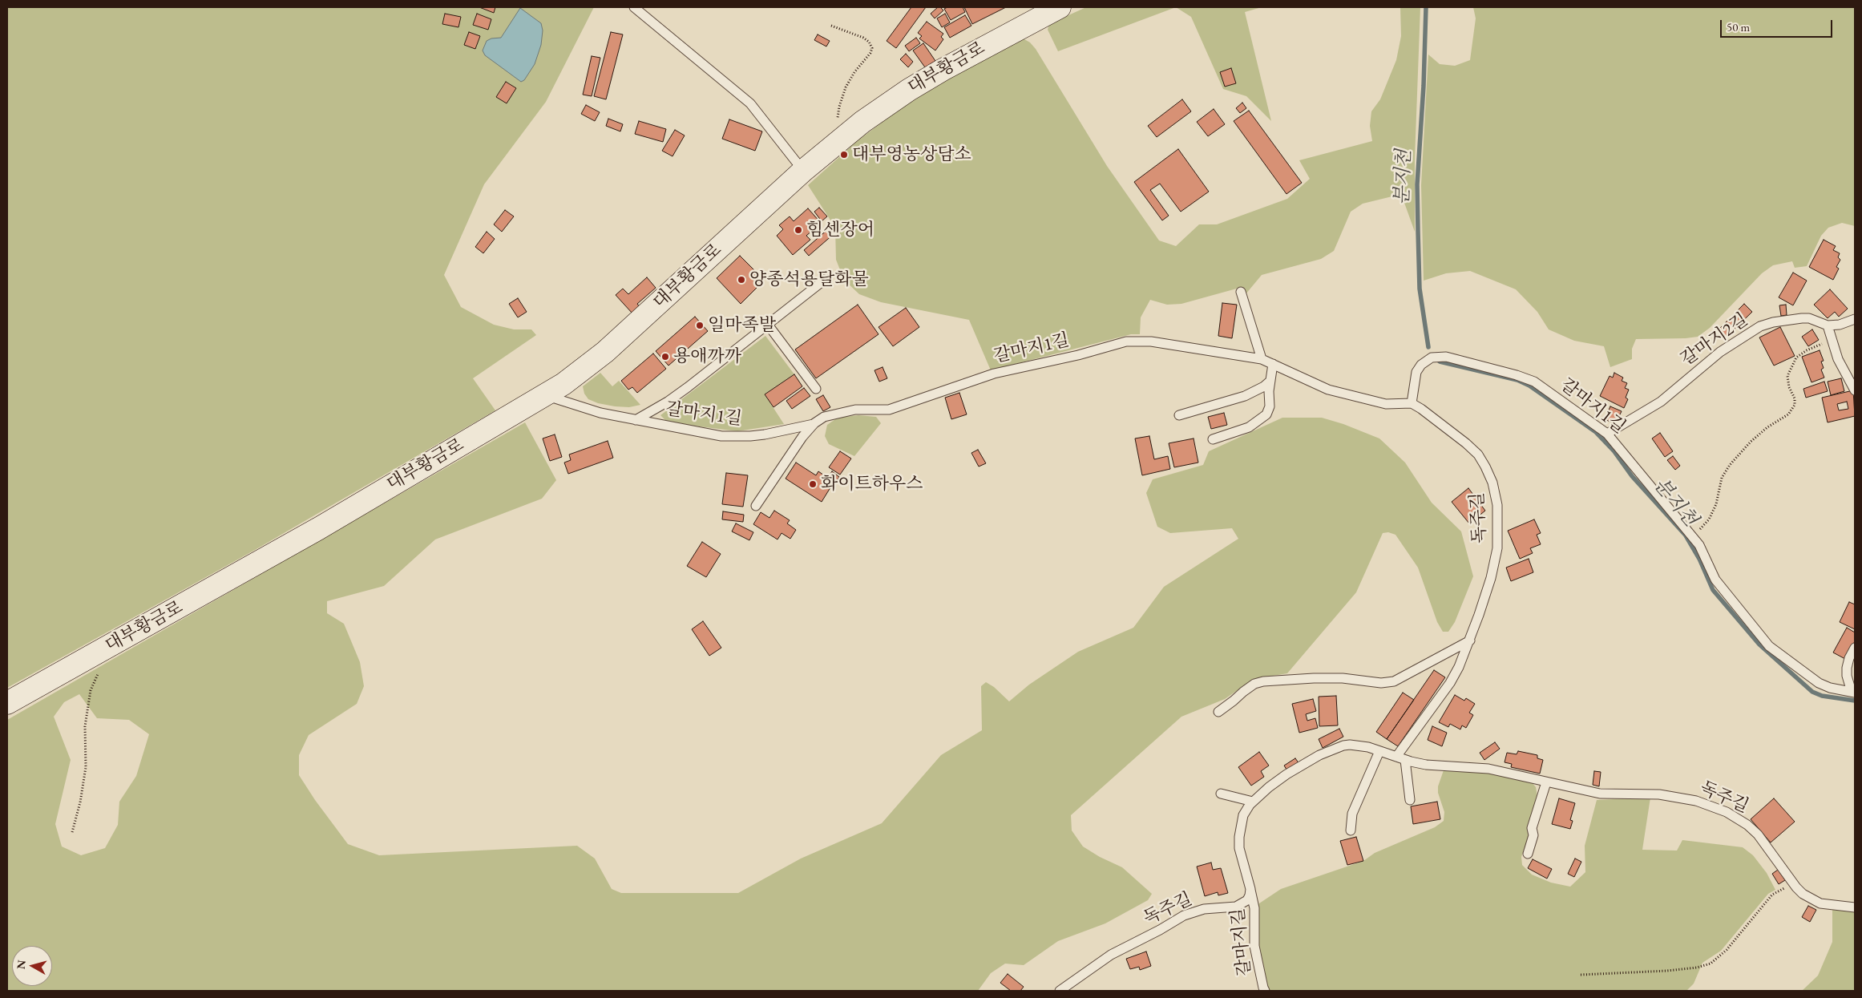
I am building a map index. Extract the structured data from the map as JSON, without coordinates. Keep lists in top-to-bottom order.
{
  "streets": {
    "main road": ["대부황금로"],
    "lane": [
      "갈마지2길",
      "갈마지1길",
      "독주길",
      "갈마지길"
    ]
  },
  "crossings": [
    ["대부황금로", "갈마지1길"],
    ["갈마지2길", "갈마지1길"],
    ["갈마지1길", "독주길"],
    ["독주길", "갈마지길"]
  ],
  "water": ["분지천"],
  "places": [
    "대부영농상담소",
    "힘센장어",
    "양종석용달화물",
    "일마족발",
    "용애까까",
    "화이트하우스"
  ],
  "scale_bar": "50 m",
  "north": "left"
}
